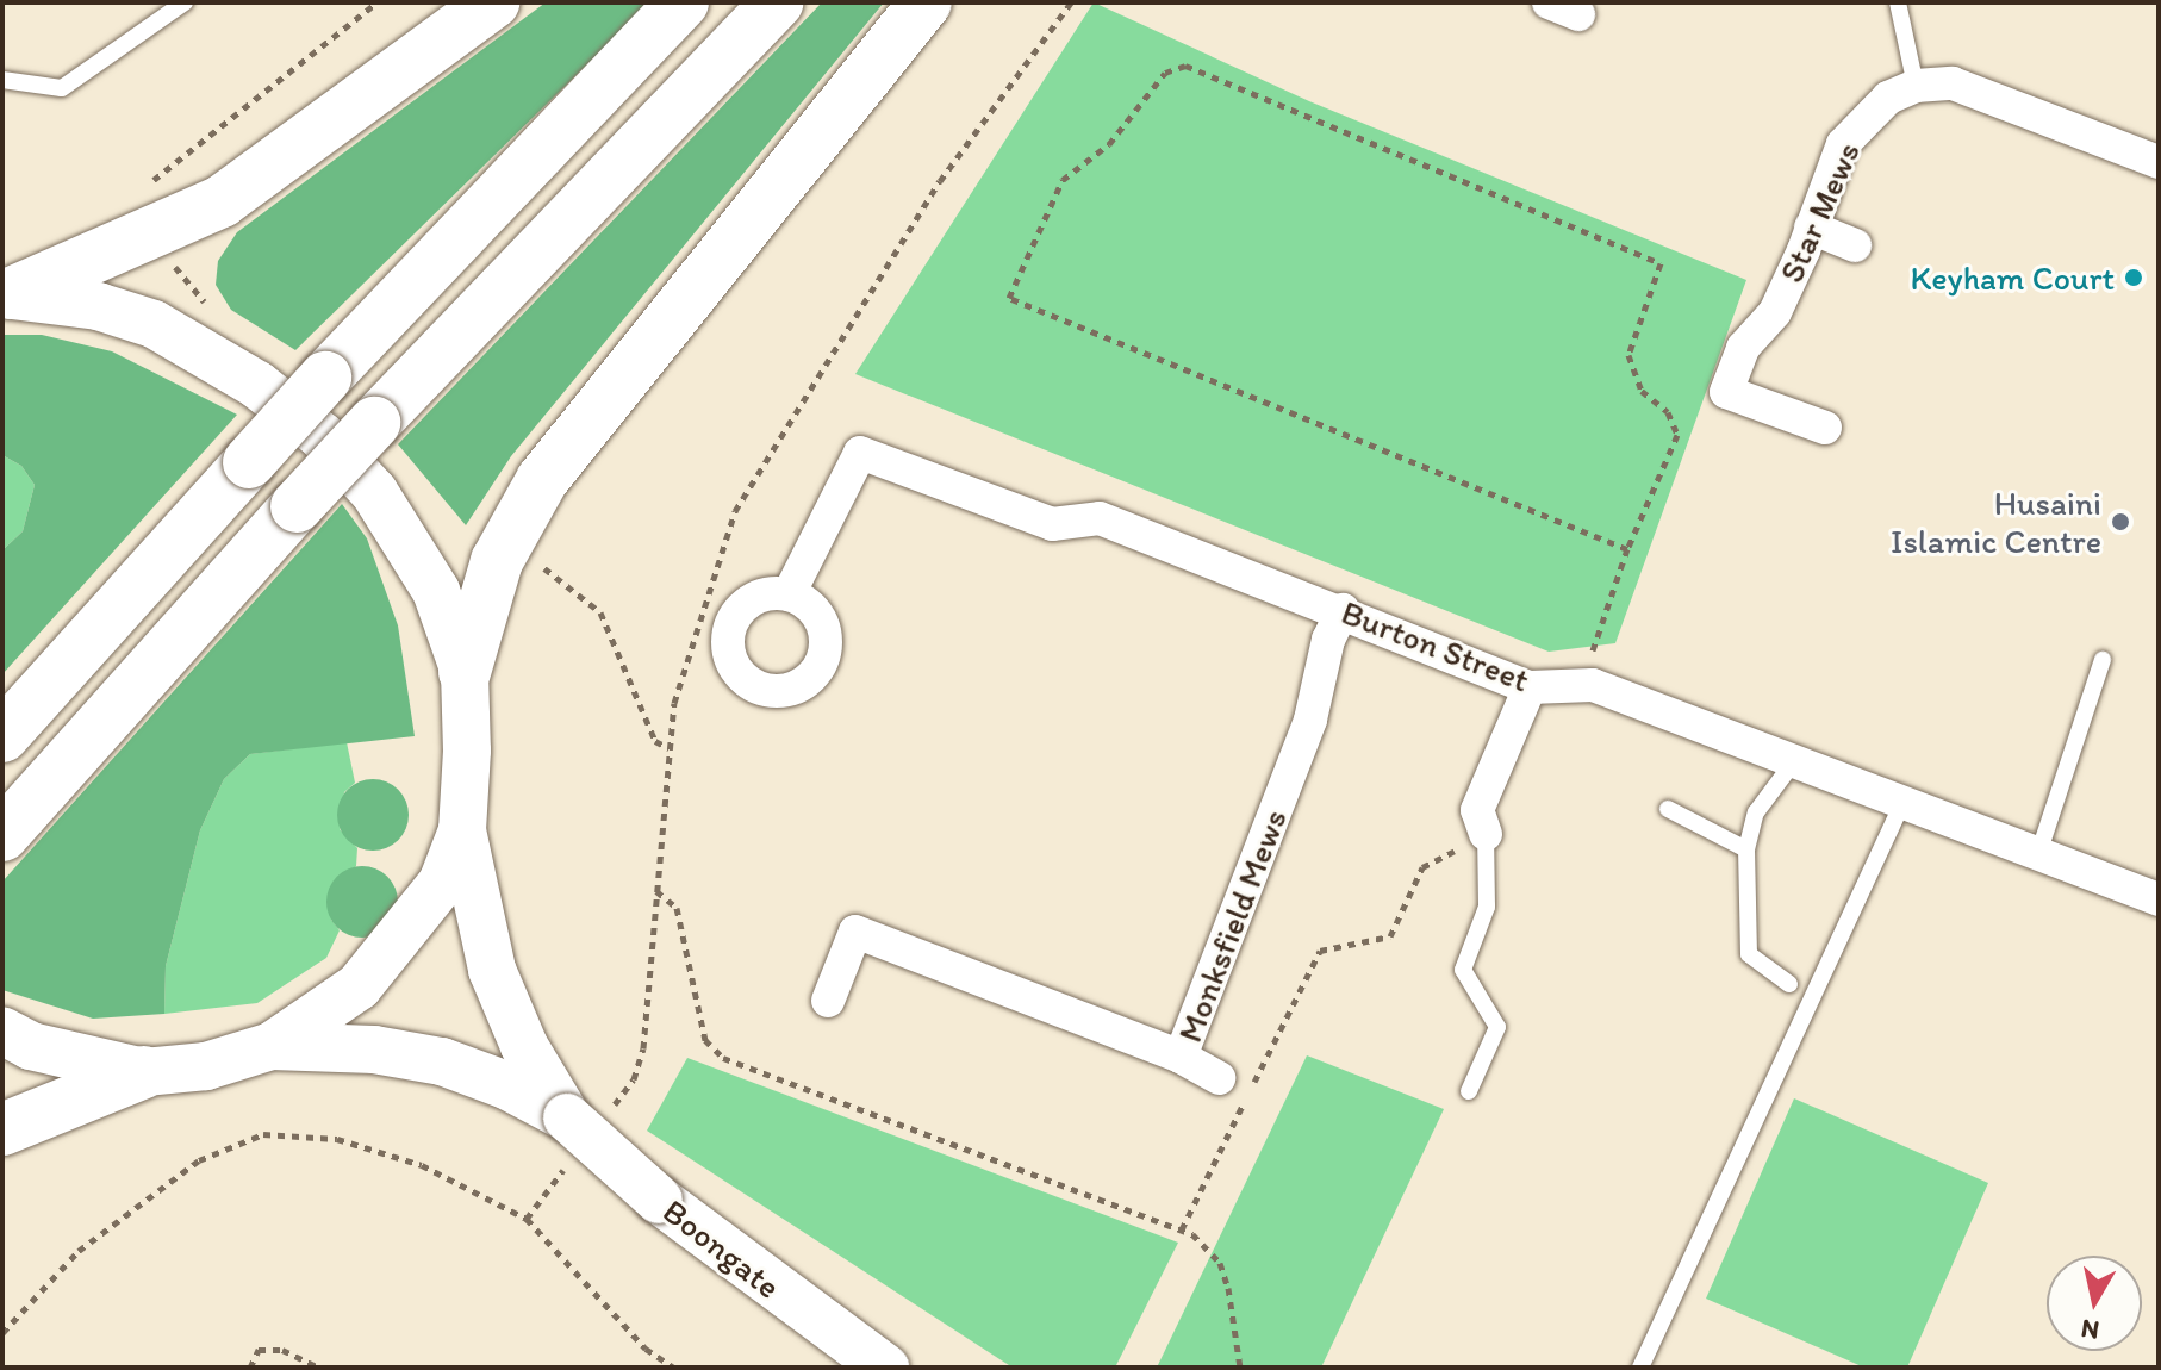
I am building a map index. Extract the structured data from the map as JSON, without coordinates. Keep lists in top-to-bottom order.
{
  "streets": {
    "street": [
      "Star Mews",
      "Burton Street",
      "Monksfield Mews",
      "Boongate"
    ]
  },
  "crossings": [
    ["Burton Street", "Monksfield Mews"]
  ],
  "places": ["Keyham Court", "Husaini Islamic Centre"],
  "north": "bottom"
}
